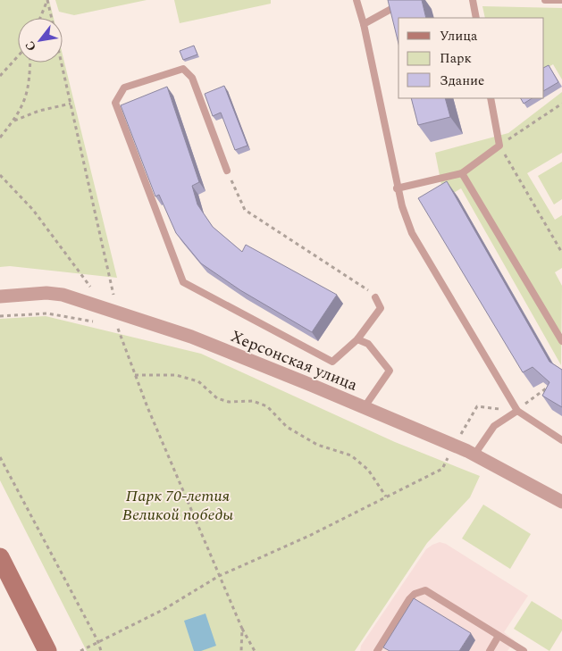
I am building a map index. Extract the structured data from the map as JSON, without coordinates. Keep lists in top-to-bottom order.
{
  "streets": {
    "street": ["Херсонская улица"]
  },
  "parks": ["Парк 70-летия Великой победы"],
  "legend": ["Улица", "Парк", "Здание"],
  "north": "bottom left"
}
